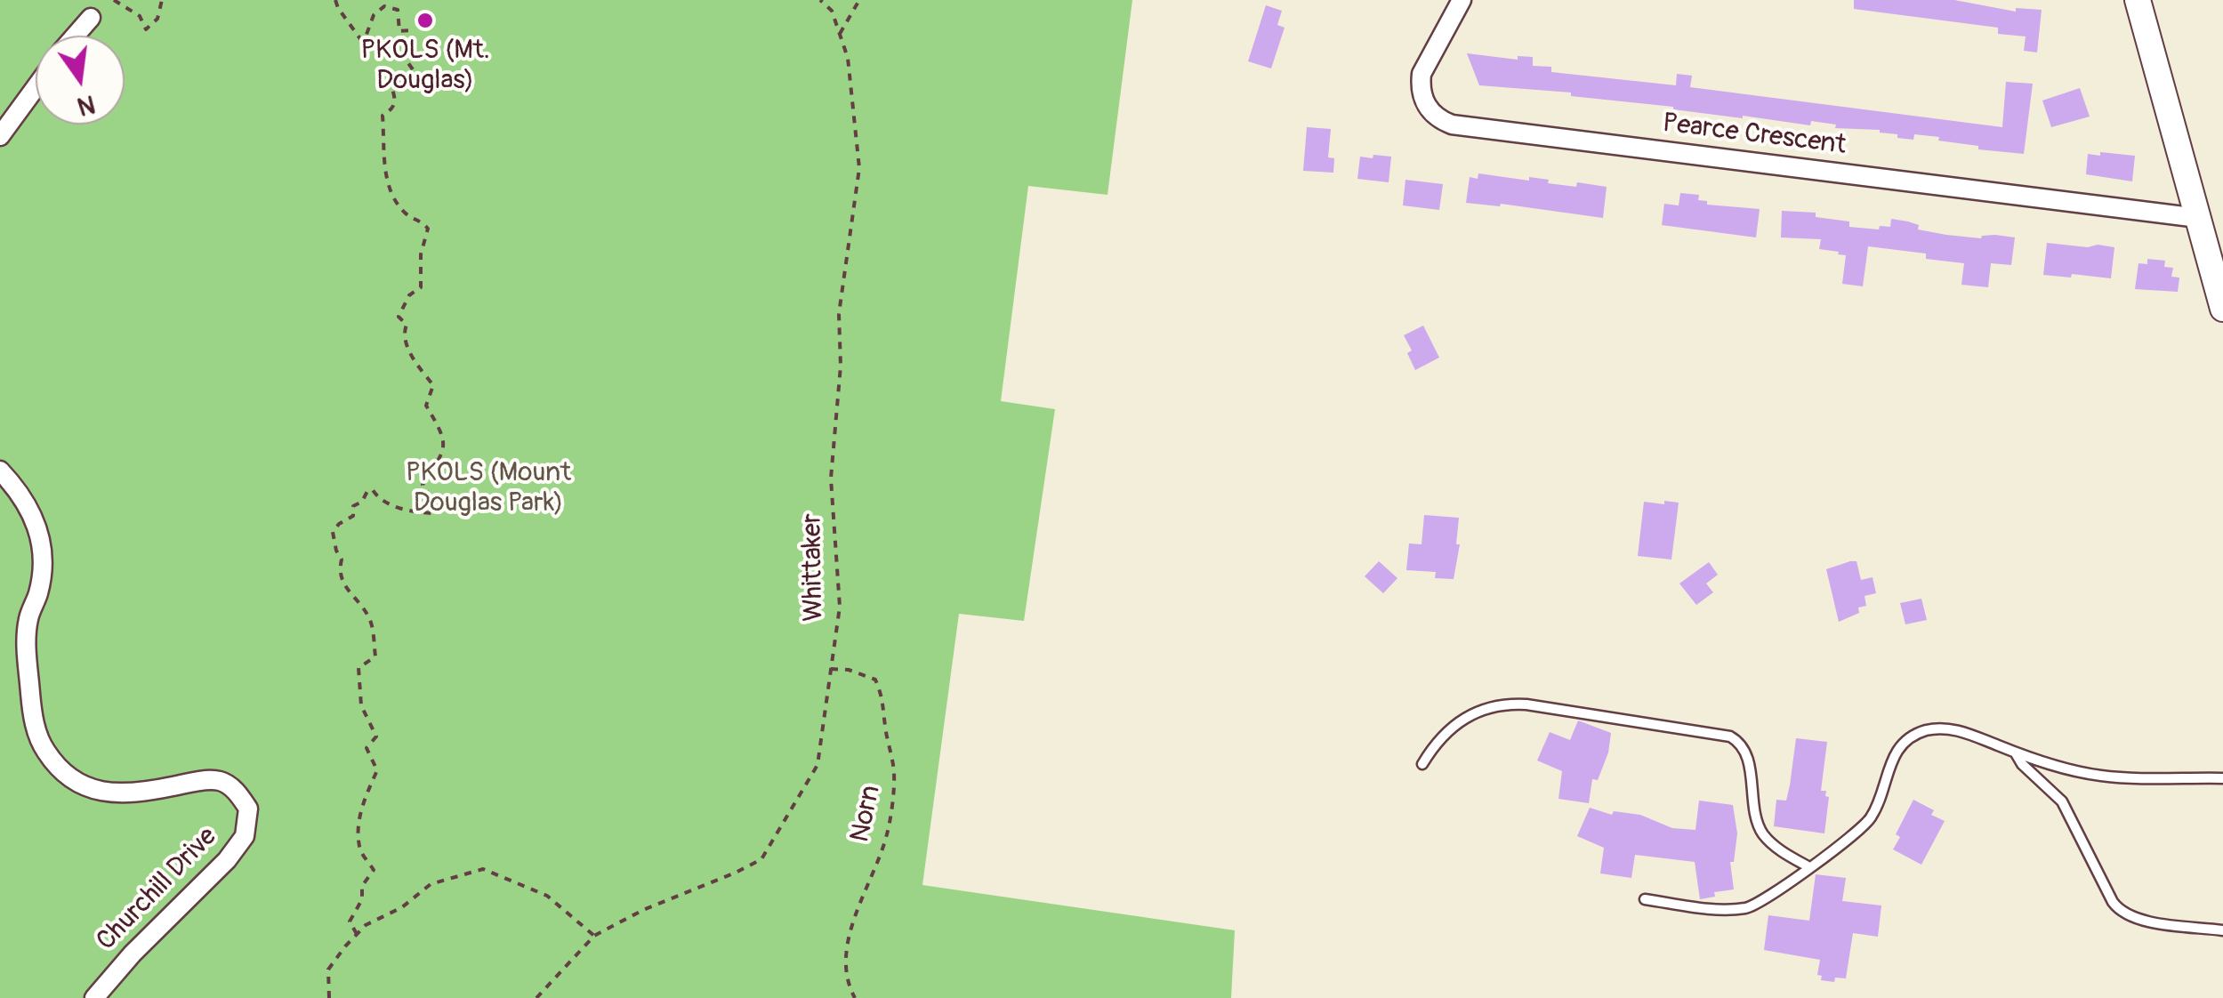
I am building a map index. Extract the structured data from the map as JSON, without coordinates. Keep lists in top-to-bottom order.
{
  "streets": {
    "street": ["Pearce Crescent", "Churchill Drive"],
    "path": ["Whittaker", "Norn"]
  },
  "crossings": [
    ["Whittaker", "Norn"]
  ],
  "parks": ["PKOLS (Mount Douglas Park)"],
  "places": ["PKOLS (Mt. Douglas)"],
  "north": "bottom"
}
